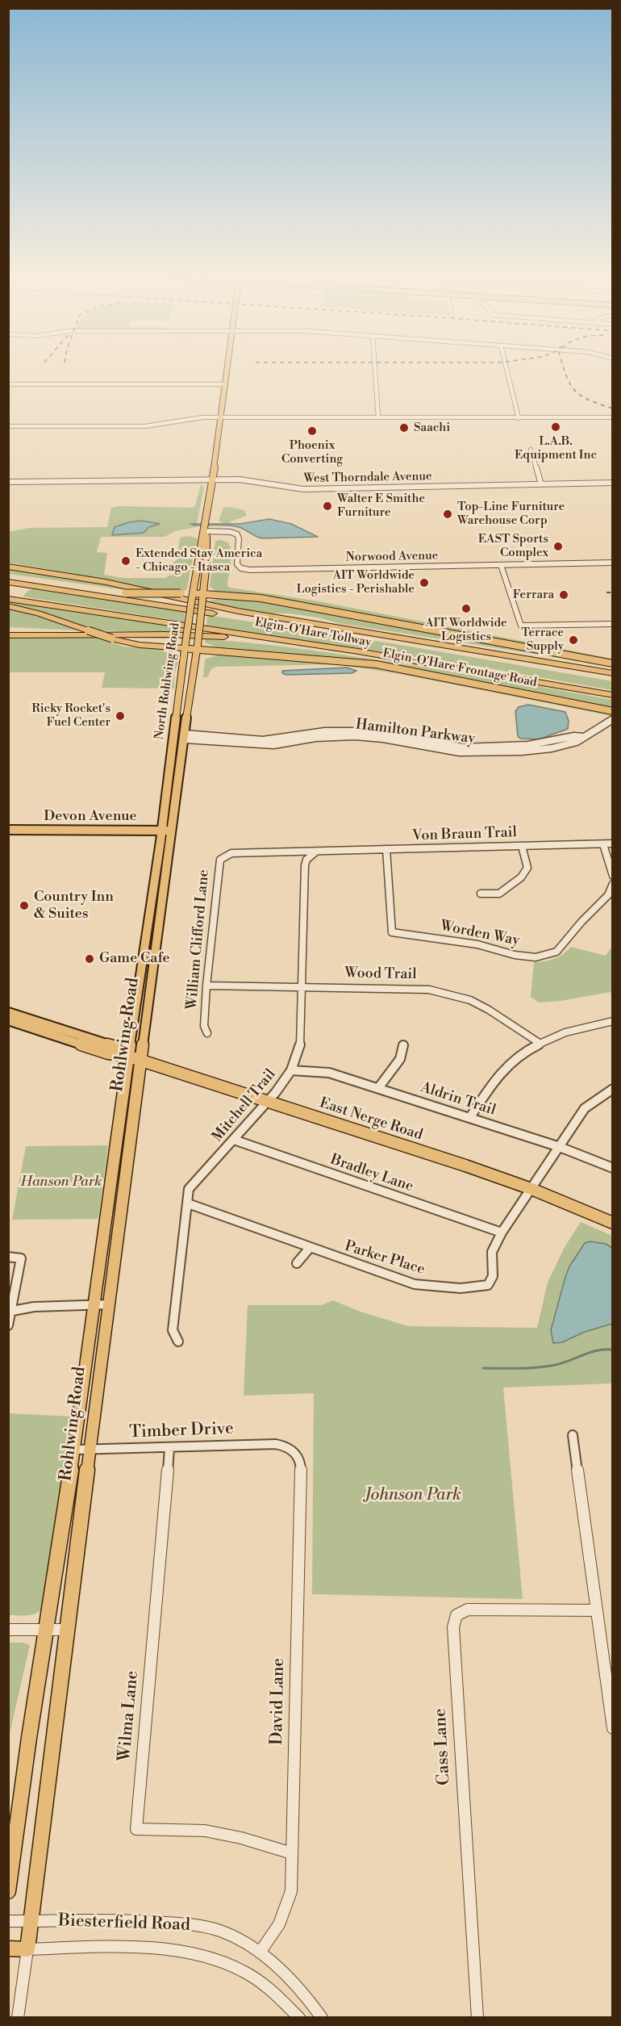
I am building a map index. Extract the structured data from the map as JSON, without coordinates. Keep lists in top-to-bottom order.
{
  "streets": {
    "highway": ["Elgin-O'Hare Tollway"],
    "main road": [
      "Elgin-O'Hare Frontage Road",
      "North Rohlwing Road",
      "Devon Avenue",
      "Rohlwing Road",
      "East Nerge Road",
      "Biesterfield Road"
    ],
    "street": [
      "West Thorndale Avenue",
      "Norwood Avenue",
      "Hamilton Parkway",
      "Von Braun Trail",
      "Worden Way",
      "William Clifford Lane",
      "Wood Trail",
      "Aldrin Trail",
      "Mitchell Trail",
      "Bradley Lane",
      "Parker Place",
      "Timber Drive",
      "David Lane",
      "Wilma Lane",
      "Cass Lane"
    ]
  },
  "crossings": [
    ["West Thorndale Avenue", "North Rohlwing Road"],
    ["Norwood Avenue", "North Rohlwing Road"],
    ["Elgin-O'Hare Frontage Road", "North Rohlwing Road"],
    ["North Rohlwing Road", "Hamilton Parkway"],
    ["North Rohlwing Road", "Devon Avenue"],
    ["North Rohlwing Road", "Rohlwing Road"],
    ["Devon Avenue", "Rohlwing Road"],
    ["Von Braun Trail", "Worden Way"],
    ["Von Braun Trail", "William Clifford Lane"],
    ["Von Braun Trail", "Mitchell Trail"],
    ["William Clifford Lane", "Wood Trail"],
    ["William Clifford Lane", "Mitchell Trail"],
    ["Wood Trail", "Mitchell Trail"],
    ["Rohlwing Road", "East Nerge Road"],
    ["Rohlwing Road", "Timber Drive"],
    ["Rohlwing Road", "Biesterfield Road"],
    ["Aldrin Trail", "Mitchell Trail"],
    ["Aldrin Trail", "Parker Place"],
    ["Mitchell Trail", "East Nerge Road"],
    ["Mitchell Trail", "Bradley Lane"],
    ["Mitchell Trail", "Parker Place"],
    ["East Nerge Road", "Parker Place"],
    ["Bradley Lane", "Parker Place"],
    ["Timber Drive", "David Lane"],
    ["Timber Drive", "Wilma Lane"],
    ["David Lane", "Wilma Lane"],
    ["David Lane", "Biesterfield Road"]
  ],
  "parks": ["Hanson Park", "Johnson Park"],
  "places": [
    "L.A.B. Equipment Inc",
    "Saachi",
    "Phoenix Converting",
    "Walter E Smithe Furniture",
    "Top-Line Furniture Warehouse Corp",
    "EAST Sports Complex",
    "Extended Stay America - Chicago - Itasca",
    "AIT Worldwide Logistics - Perishable",
    "Ferrara",
    "AIT Worldwide Logistics",
    "Terrace Supply",
    "Ricky Rocket's Fuel Center",
    "Country Inn & Suites",
    "Game Cafe"
  ]
}
